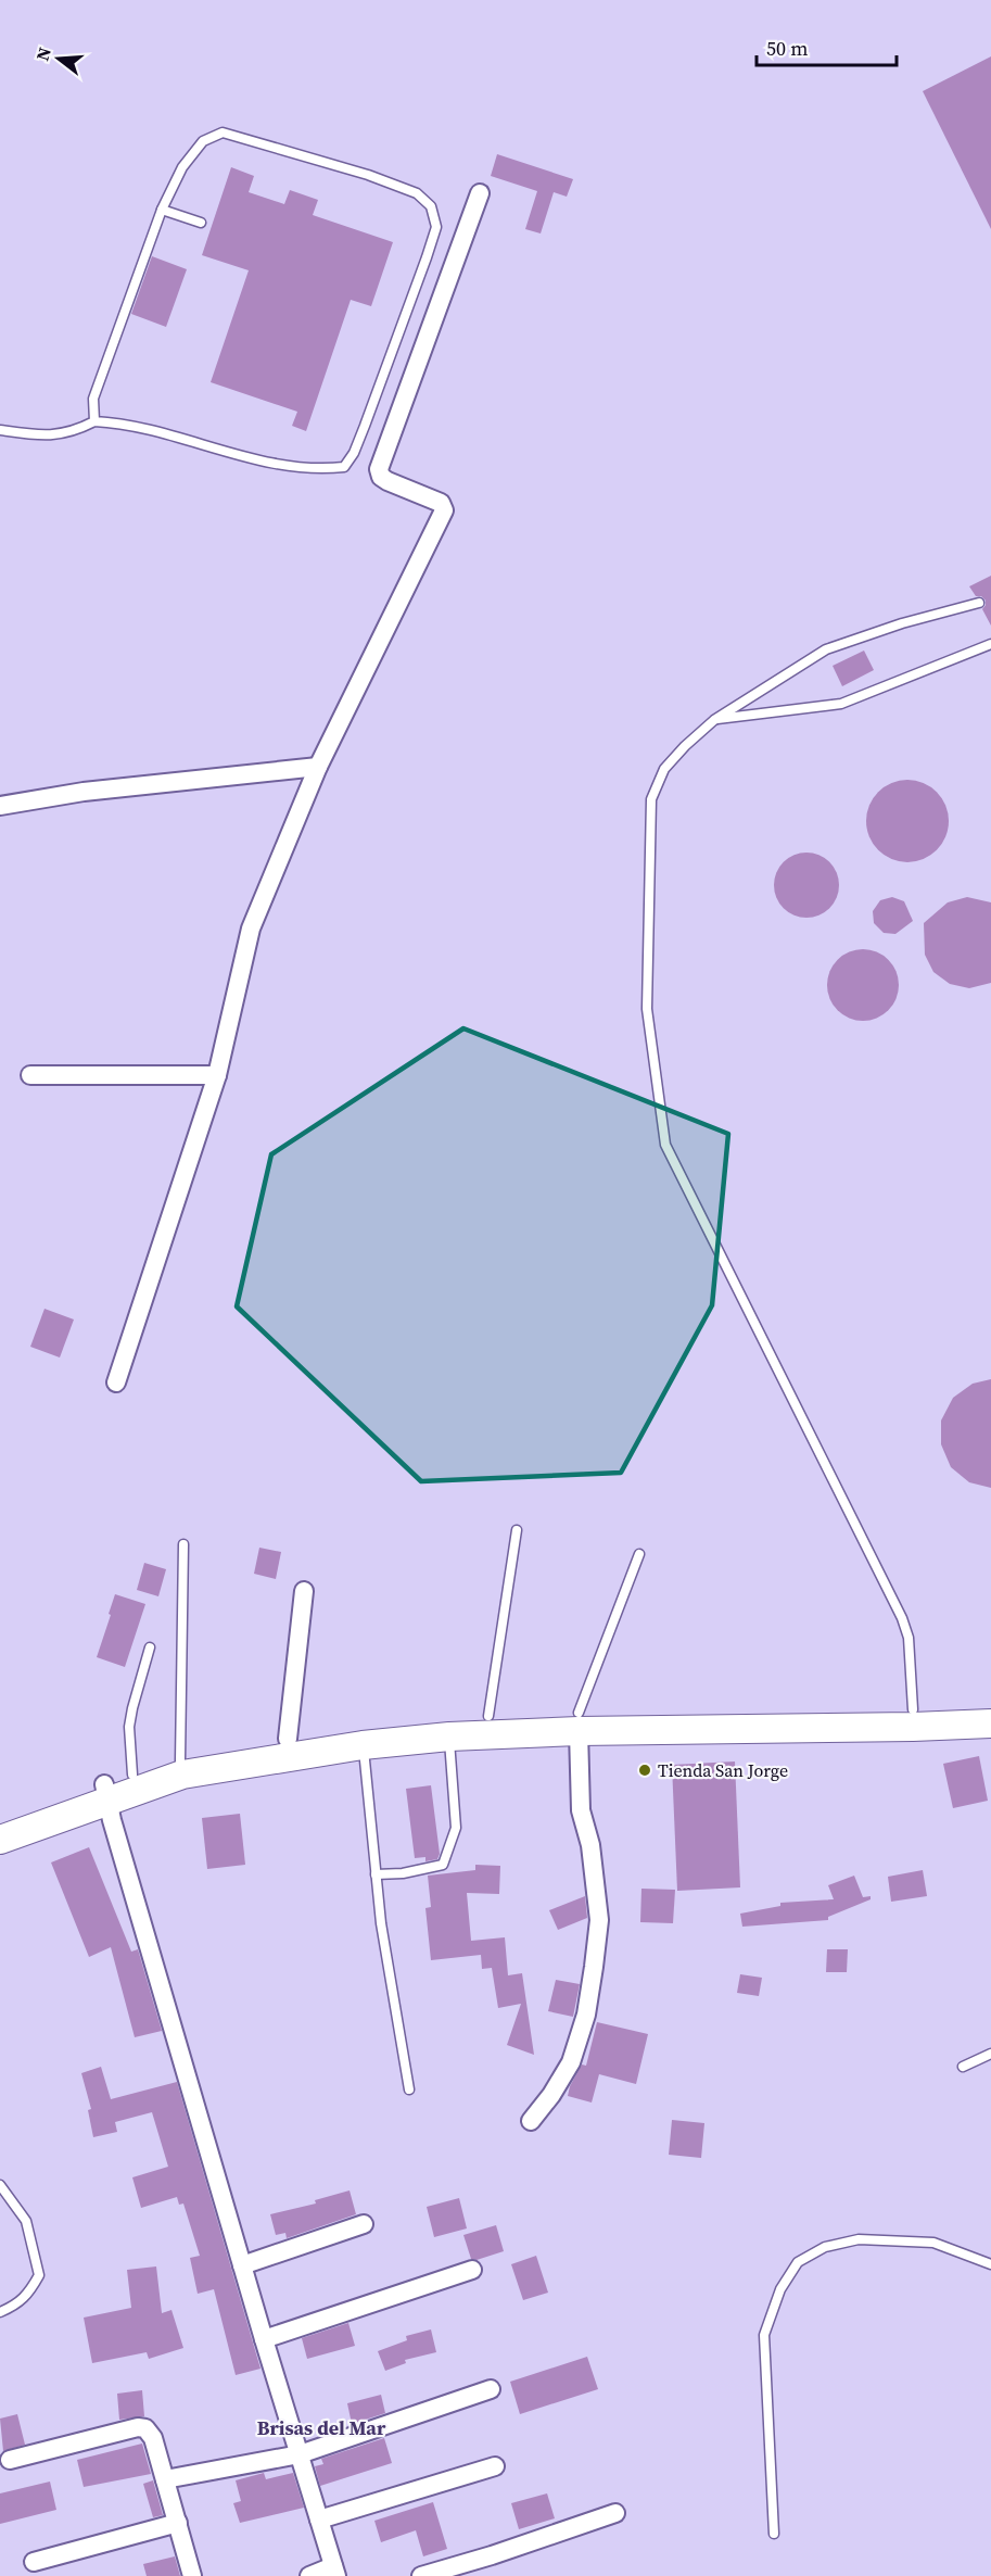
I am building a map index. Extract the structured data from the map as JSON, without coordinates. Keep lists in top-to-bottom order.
{
  "districts": ["Brisas del Mar"],
  "places": ["Tienda San Jorge"],
  "scale_bar": "50 m",
  "north": "left"
}
